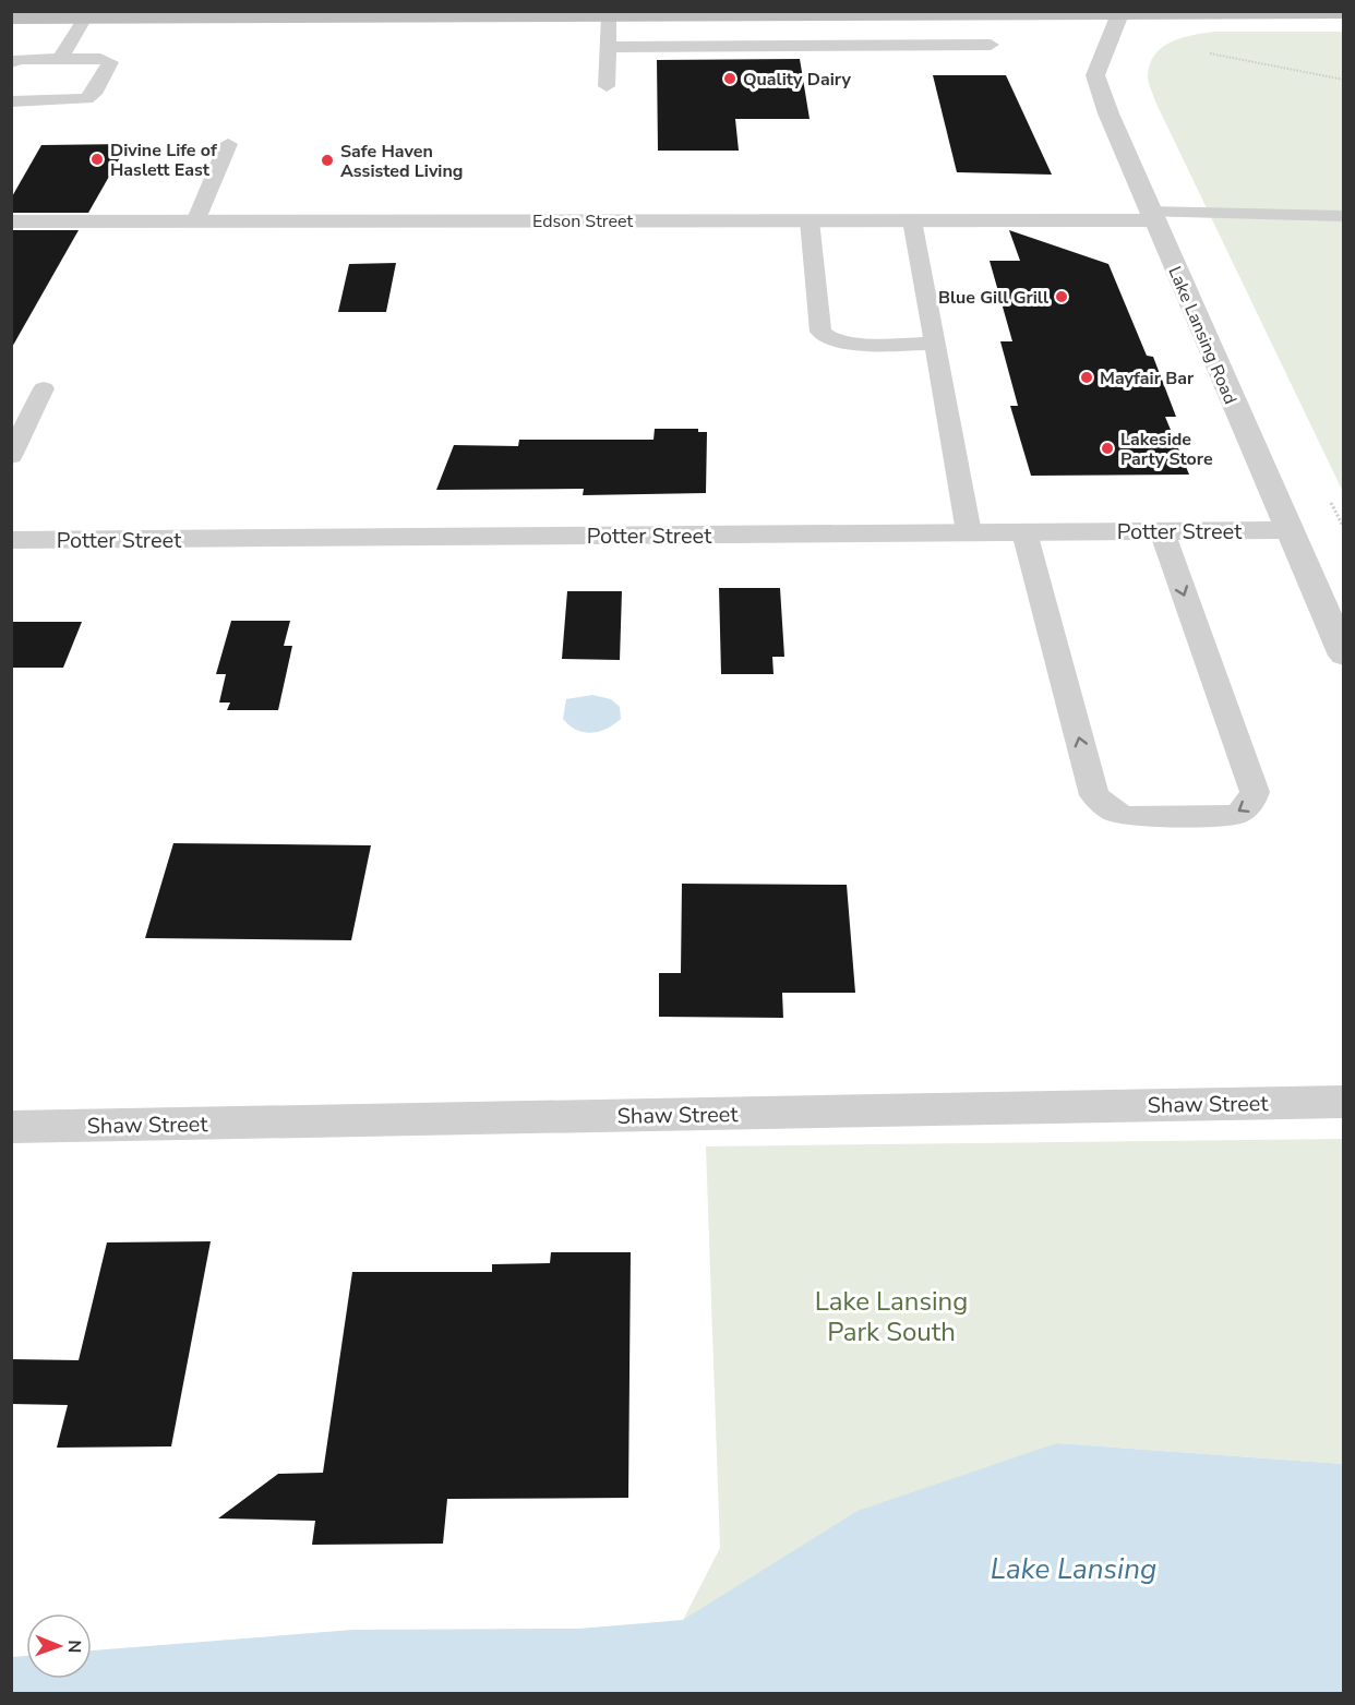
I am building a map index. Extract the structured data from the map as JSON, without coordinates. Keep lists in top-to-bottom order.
{
  "streets": {
    "street": [
      "Edson Street",
      "Lake Lansing Road",
      "Potter Street",
      "Shaw Street"
    ]
  },
  "crossings": [
    ["Edson Street", "Lake Lansing Road"],
    ["Lake Lansing Road", "Potter Street"]
  ],
  "water": ["Lake Lansing"],
  "parks": ["Lake Lansing Park South"],
  "places": [
    "Quality Dairy",
    "Divine Life of Haslett East",
    "Safe Haven Assisted Living",
    "Blue Gill Grill",
    "Mayfair Bar",
    "Lakeside Party Store"
  ],
  "north": "right"
}
